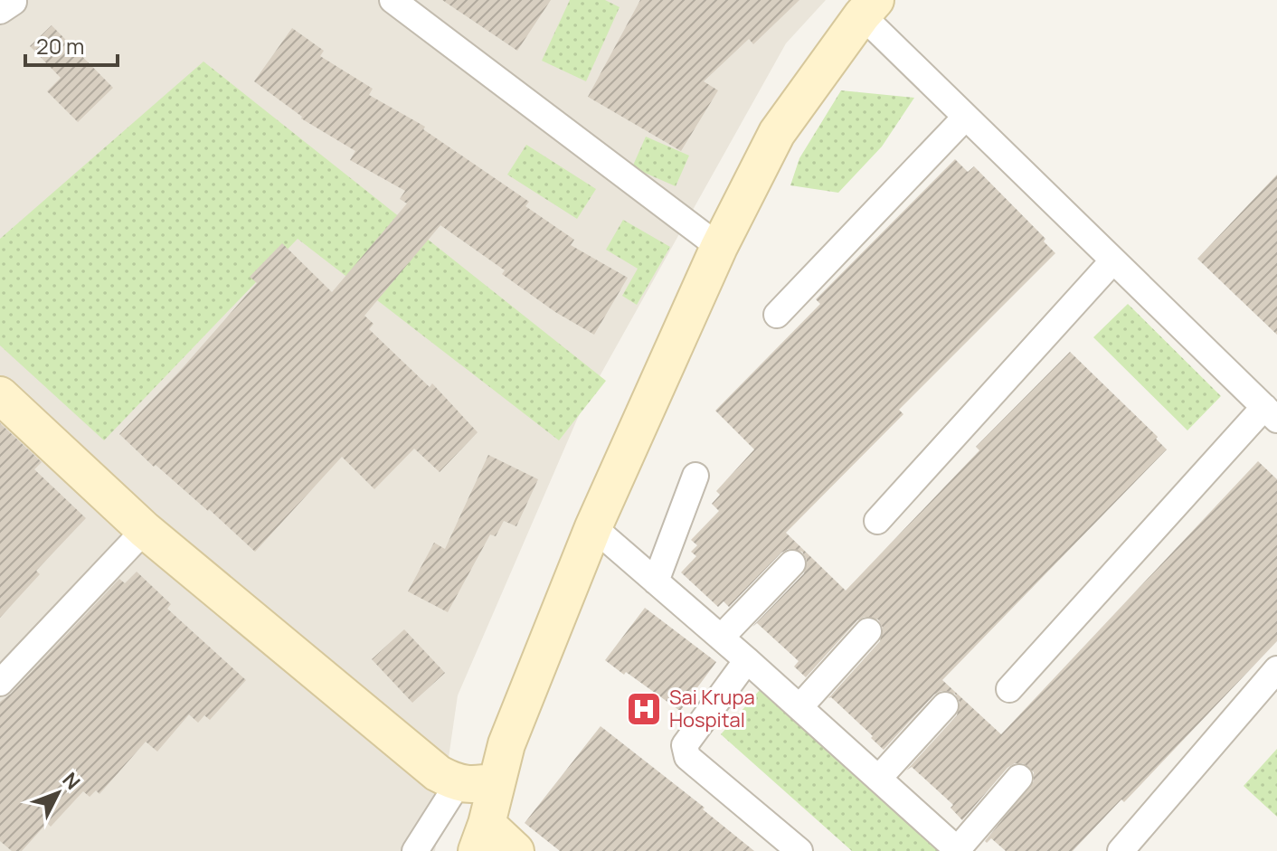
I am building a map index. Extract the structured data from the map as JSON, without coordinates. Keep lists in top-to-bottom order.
{
  "places": {
    "hospital": ["Sai Krupa Hospital"]
  },
  "scale_bar": "20 m",
  "north": "top right"
}
